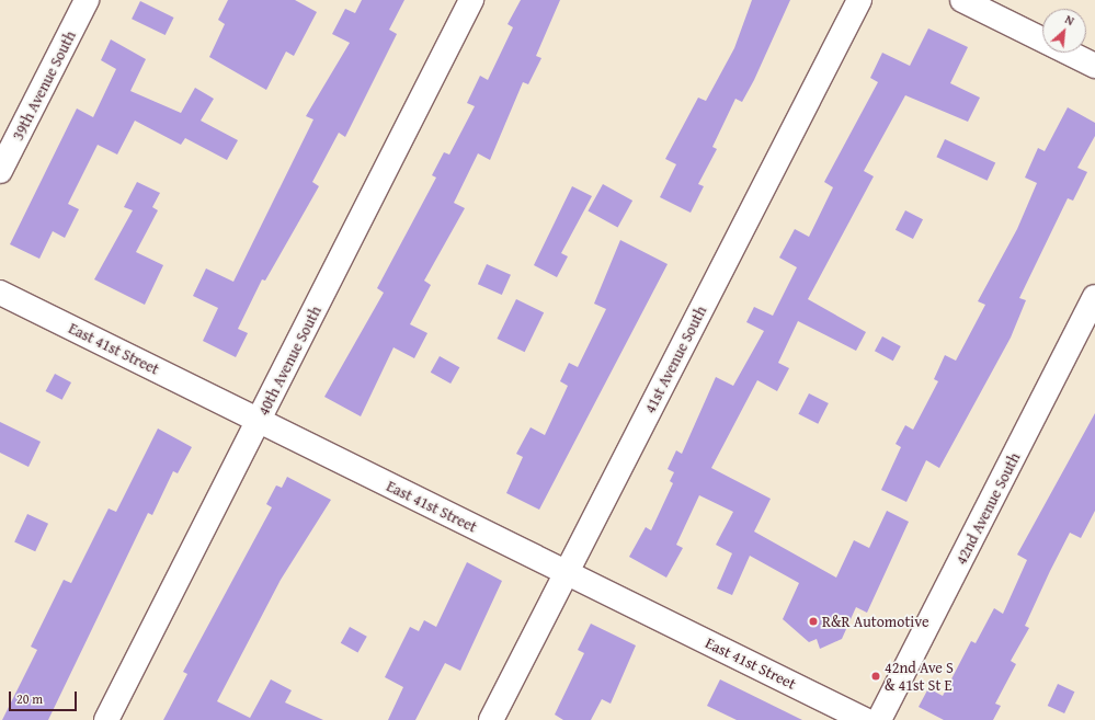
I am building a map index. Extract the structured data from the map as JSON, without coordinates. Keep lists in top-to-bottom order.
{
  "streets": {
    "street": [
      "39th Avenue South",
      "East 41st Street",
      "41st Avenue South",
      "40th Avenue South",
      "42nd Avenue South"
    ]
  },
  "crossings": [
    ["East 41st Street", "41st Avenue South"],
    ["East 41st Street", "40th Avenue South"]
  ],
  "places": ["R&R Automotive", "42nd Ave S & 41st St E"],
  "scale_bar": "20 m",
  "north": "top right"
}
